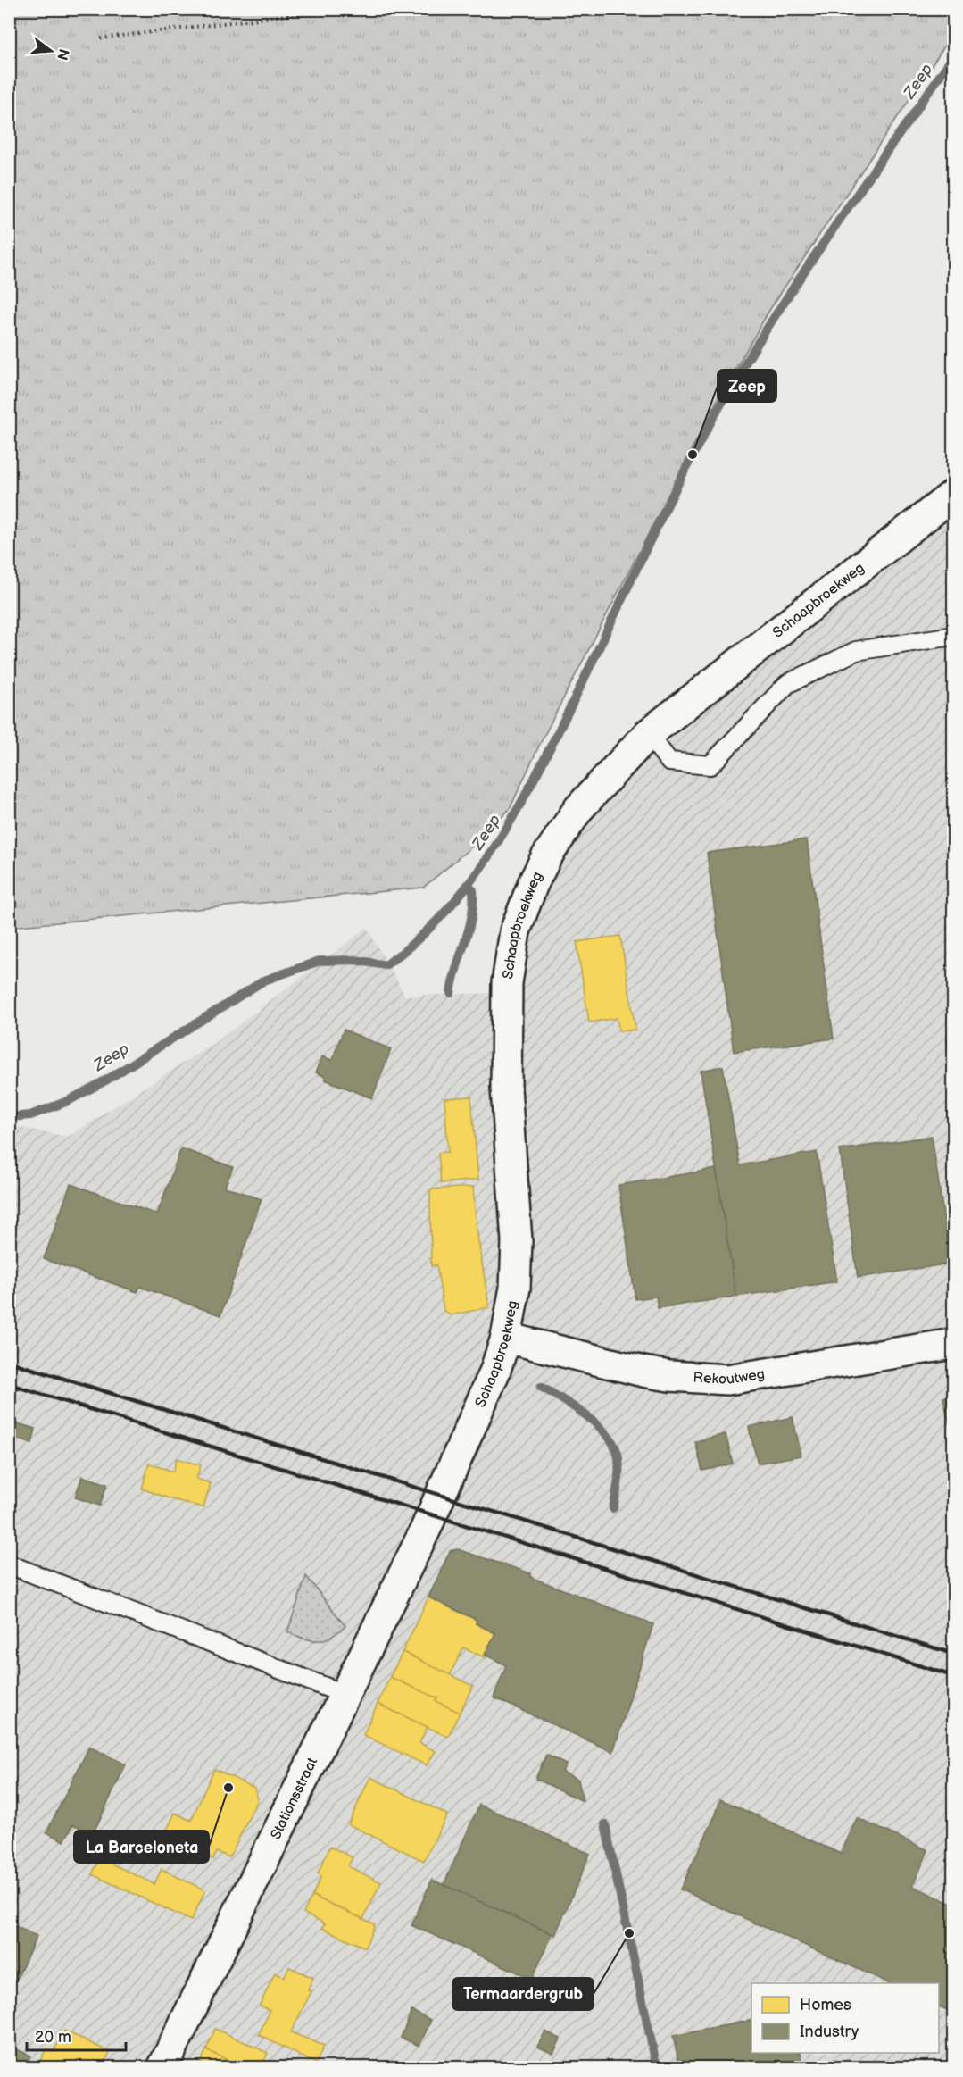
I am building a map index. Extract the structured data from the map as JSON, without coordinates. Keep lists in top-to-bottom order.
{
  "streets": {
    "street": ["Schaapbroekweg", "Rekoutweg", "Stationsstraat"]
  },
  "crossings": [
    ["Schaapbroekweg", "Rekoutweg"],
    ["Schaapbroekweg", "Stationsstraat"]
  ],
  "water": ["Zeep"],
  "places": ["Zeep", "La Barceloneta", "Termaardergrub"],
  "legend": ["Homes", "Industry"],
  "scale_bar": "20 m",
  "north": "right"
}
